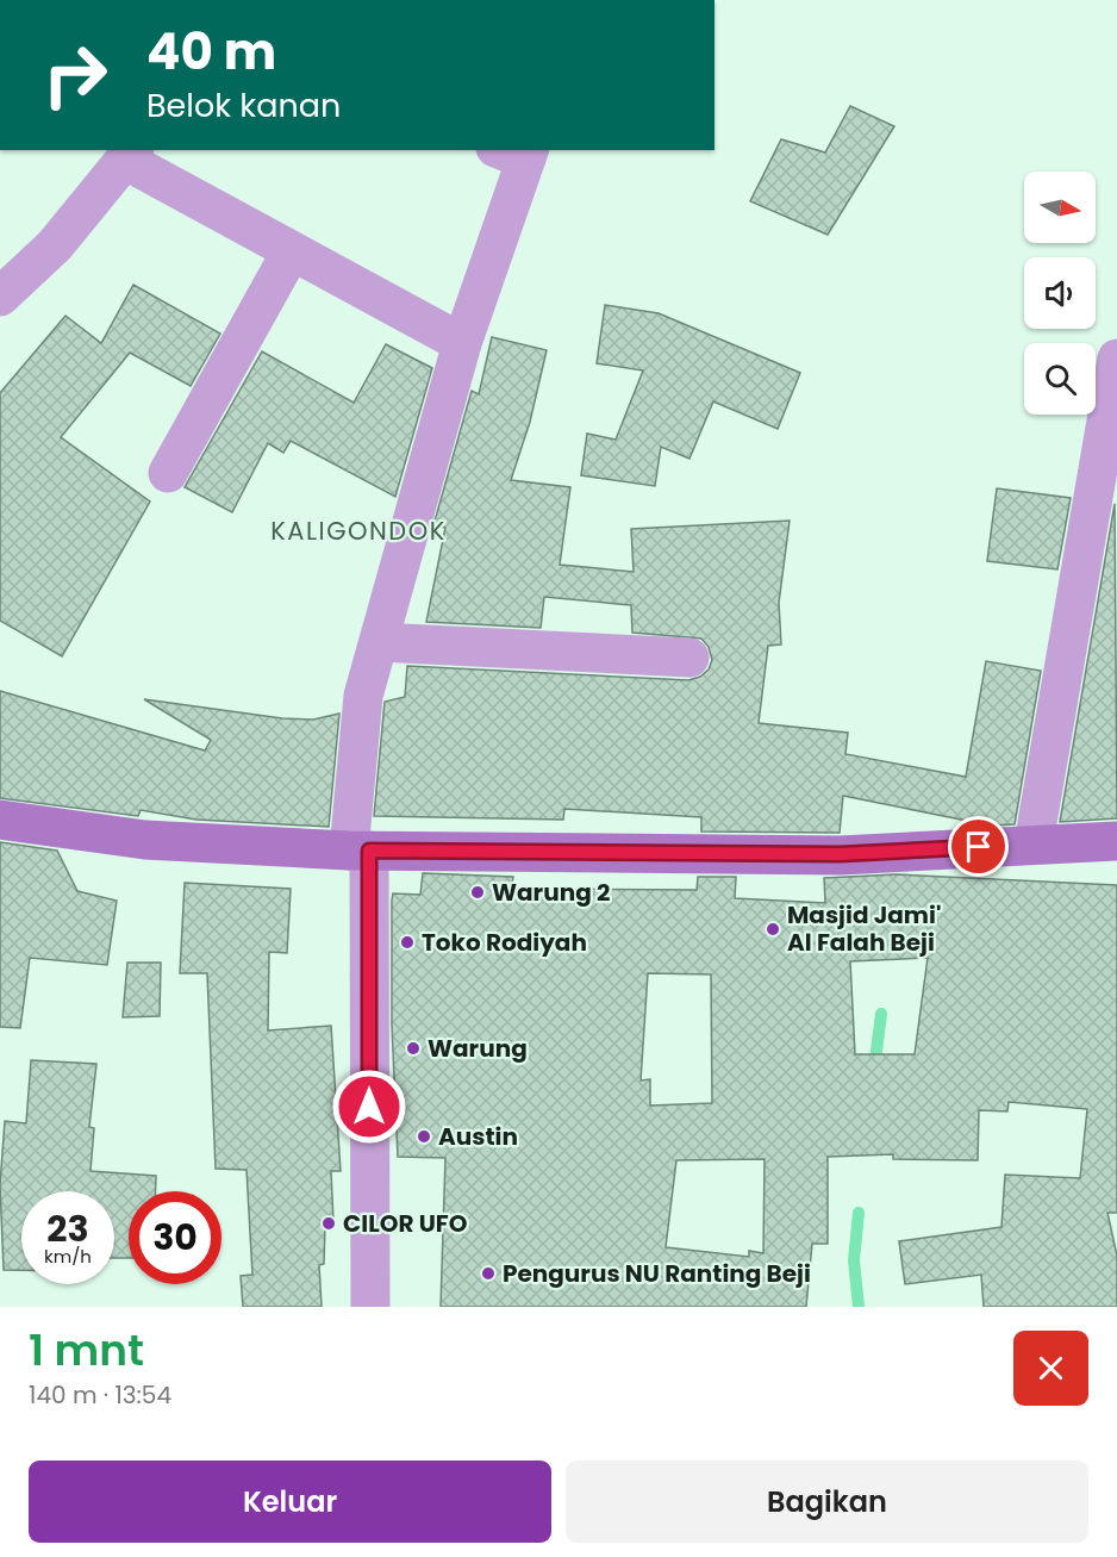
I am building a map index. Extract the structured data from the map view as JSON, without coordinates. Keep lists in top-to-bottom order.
{
  "districts": ["KALIGONDOK"],
  "places": [
    "Warung 2",
    "Masjid Jami' Al Falah Beji",
    "Toko Rodiyah",
    "Warung",
    "Austin",
    "CILOR UFO",
    "Pengurus NU Ranting Beji"
  ],
  "north": "right",
  "page": {
    "turn": ["40 m", "Belok kanan"],
    "speed": "23 km/h",
    "limit": "30",
    "heading": ["1 mnt", "140 m · 13:54"],
    "buttons": ["Keluar", "Bagikan"]
  }
}
